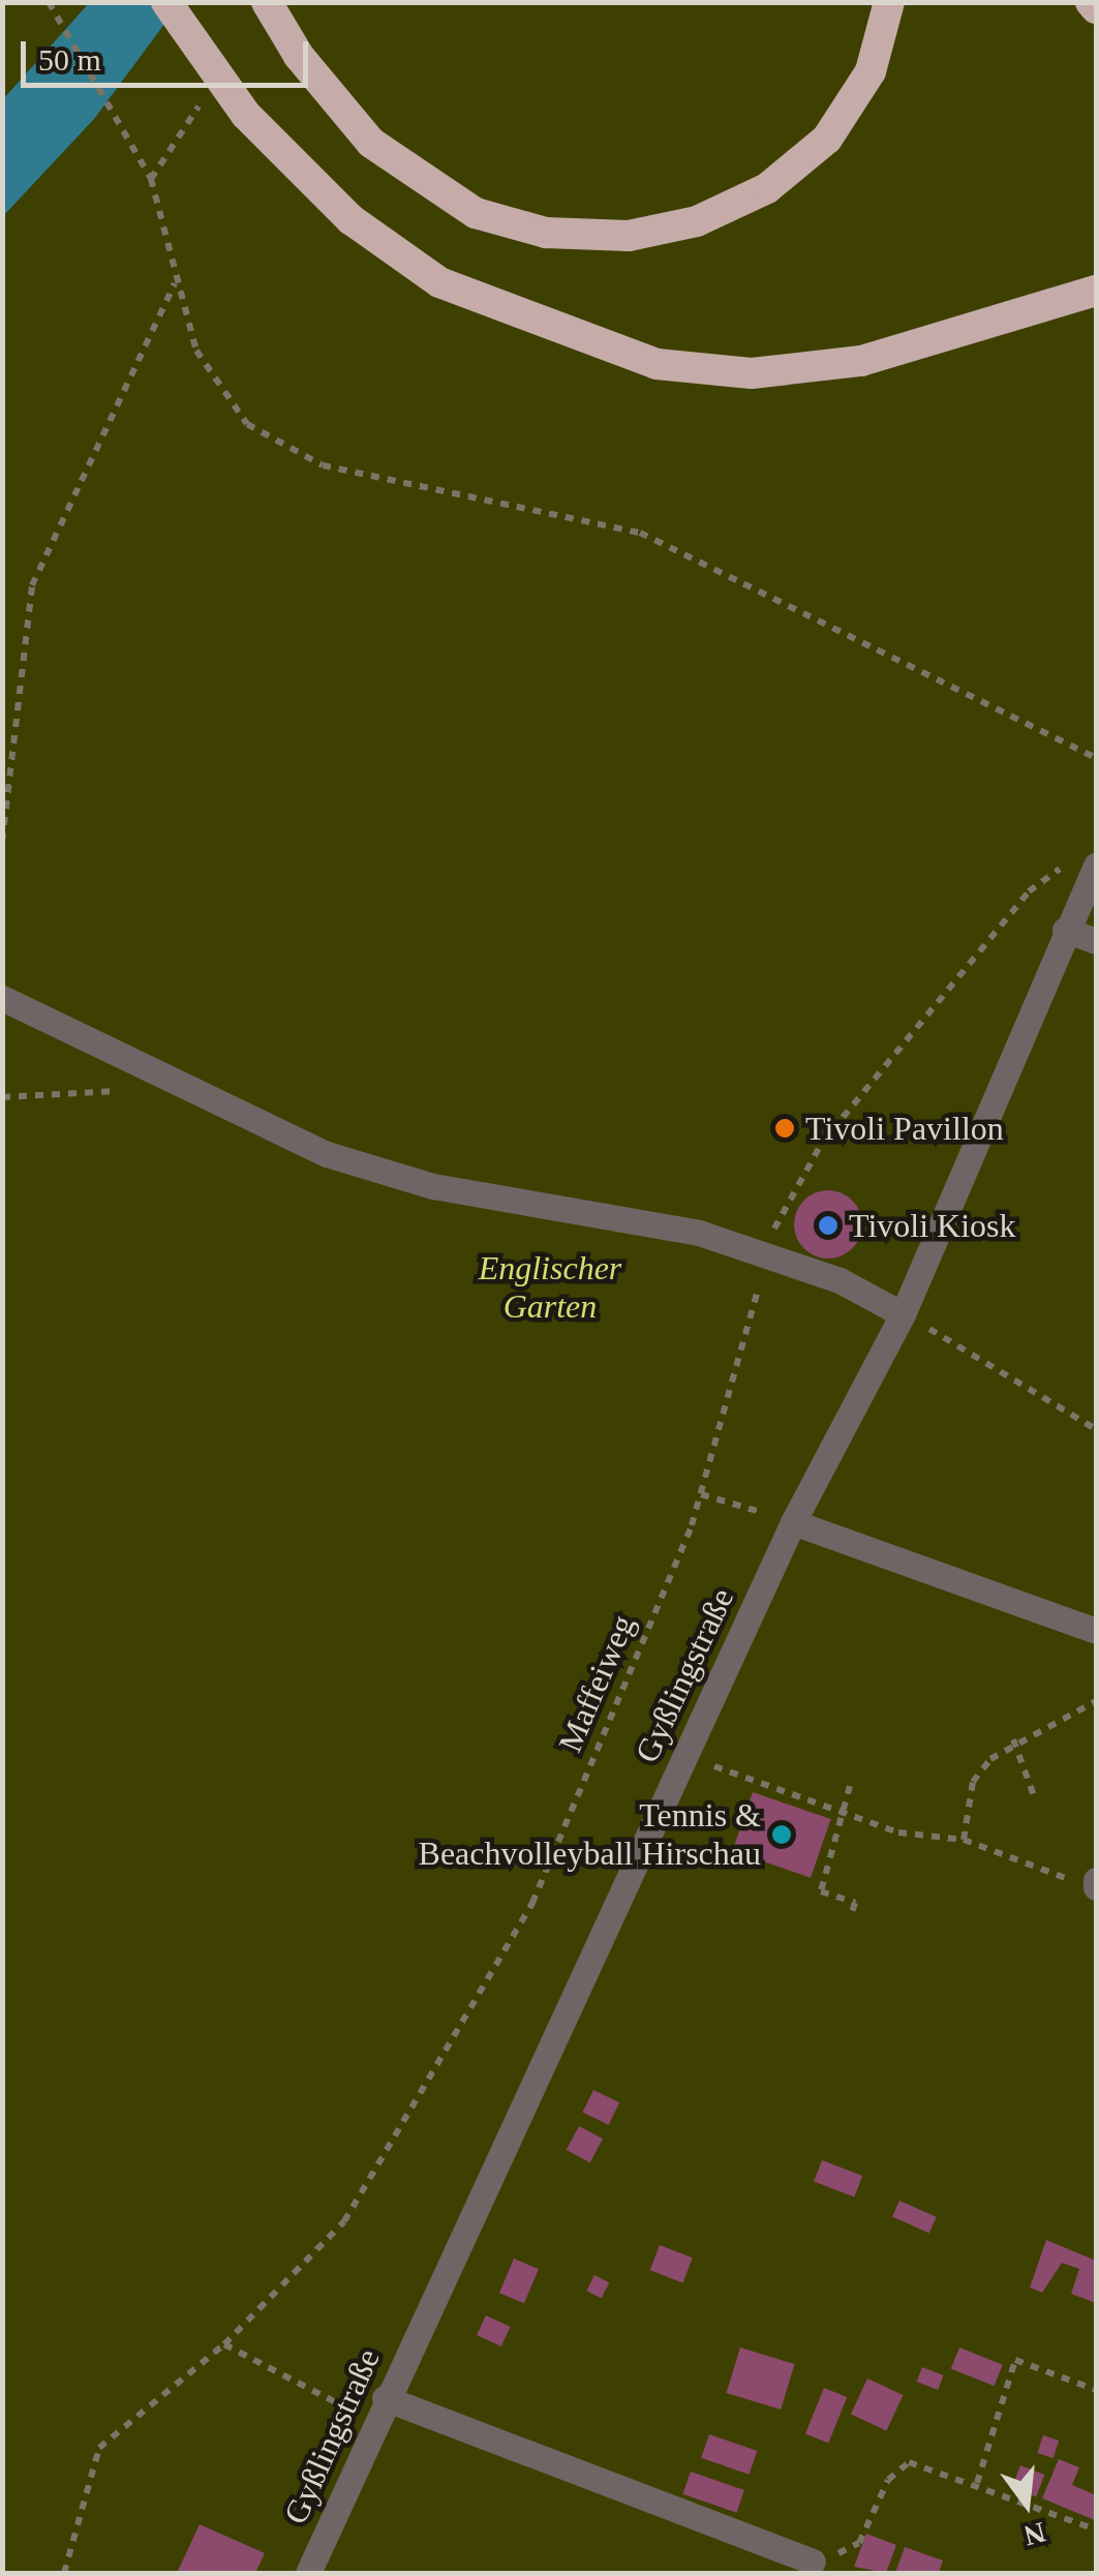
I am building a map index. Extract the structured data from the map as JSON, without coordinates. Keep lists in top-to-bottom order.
{
  "streets": {
    "street": ["Gyßlingstraße"],
    "path": ["Maffeiweg"]
  },
  "parks": ["Englischer Garten"],
  "places": ["Tivoli Pavillon", "Tivoli Kiosk", "Tennis & Beachvolleyball Hirschau"],
  "scale_bar": "50 m",
  "north": "bottom"
}
